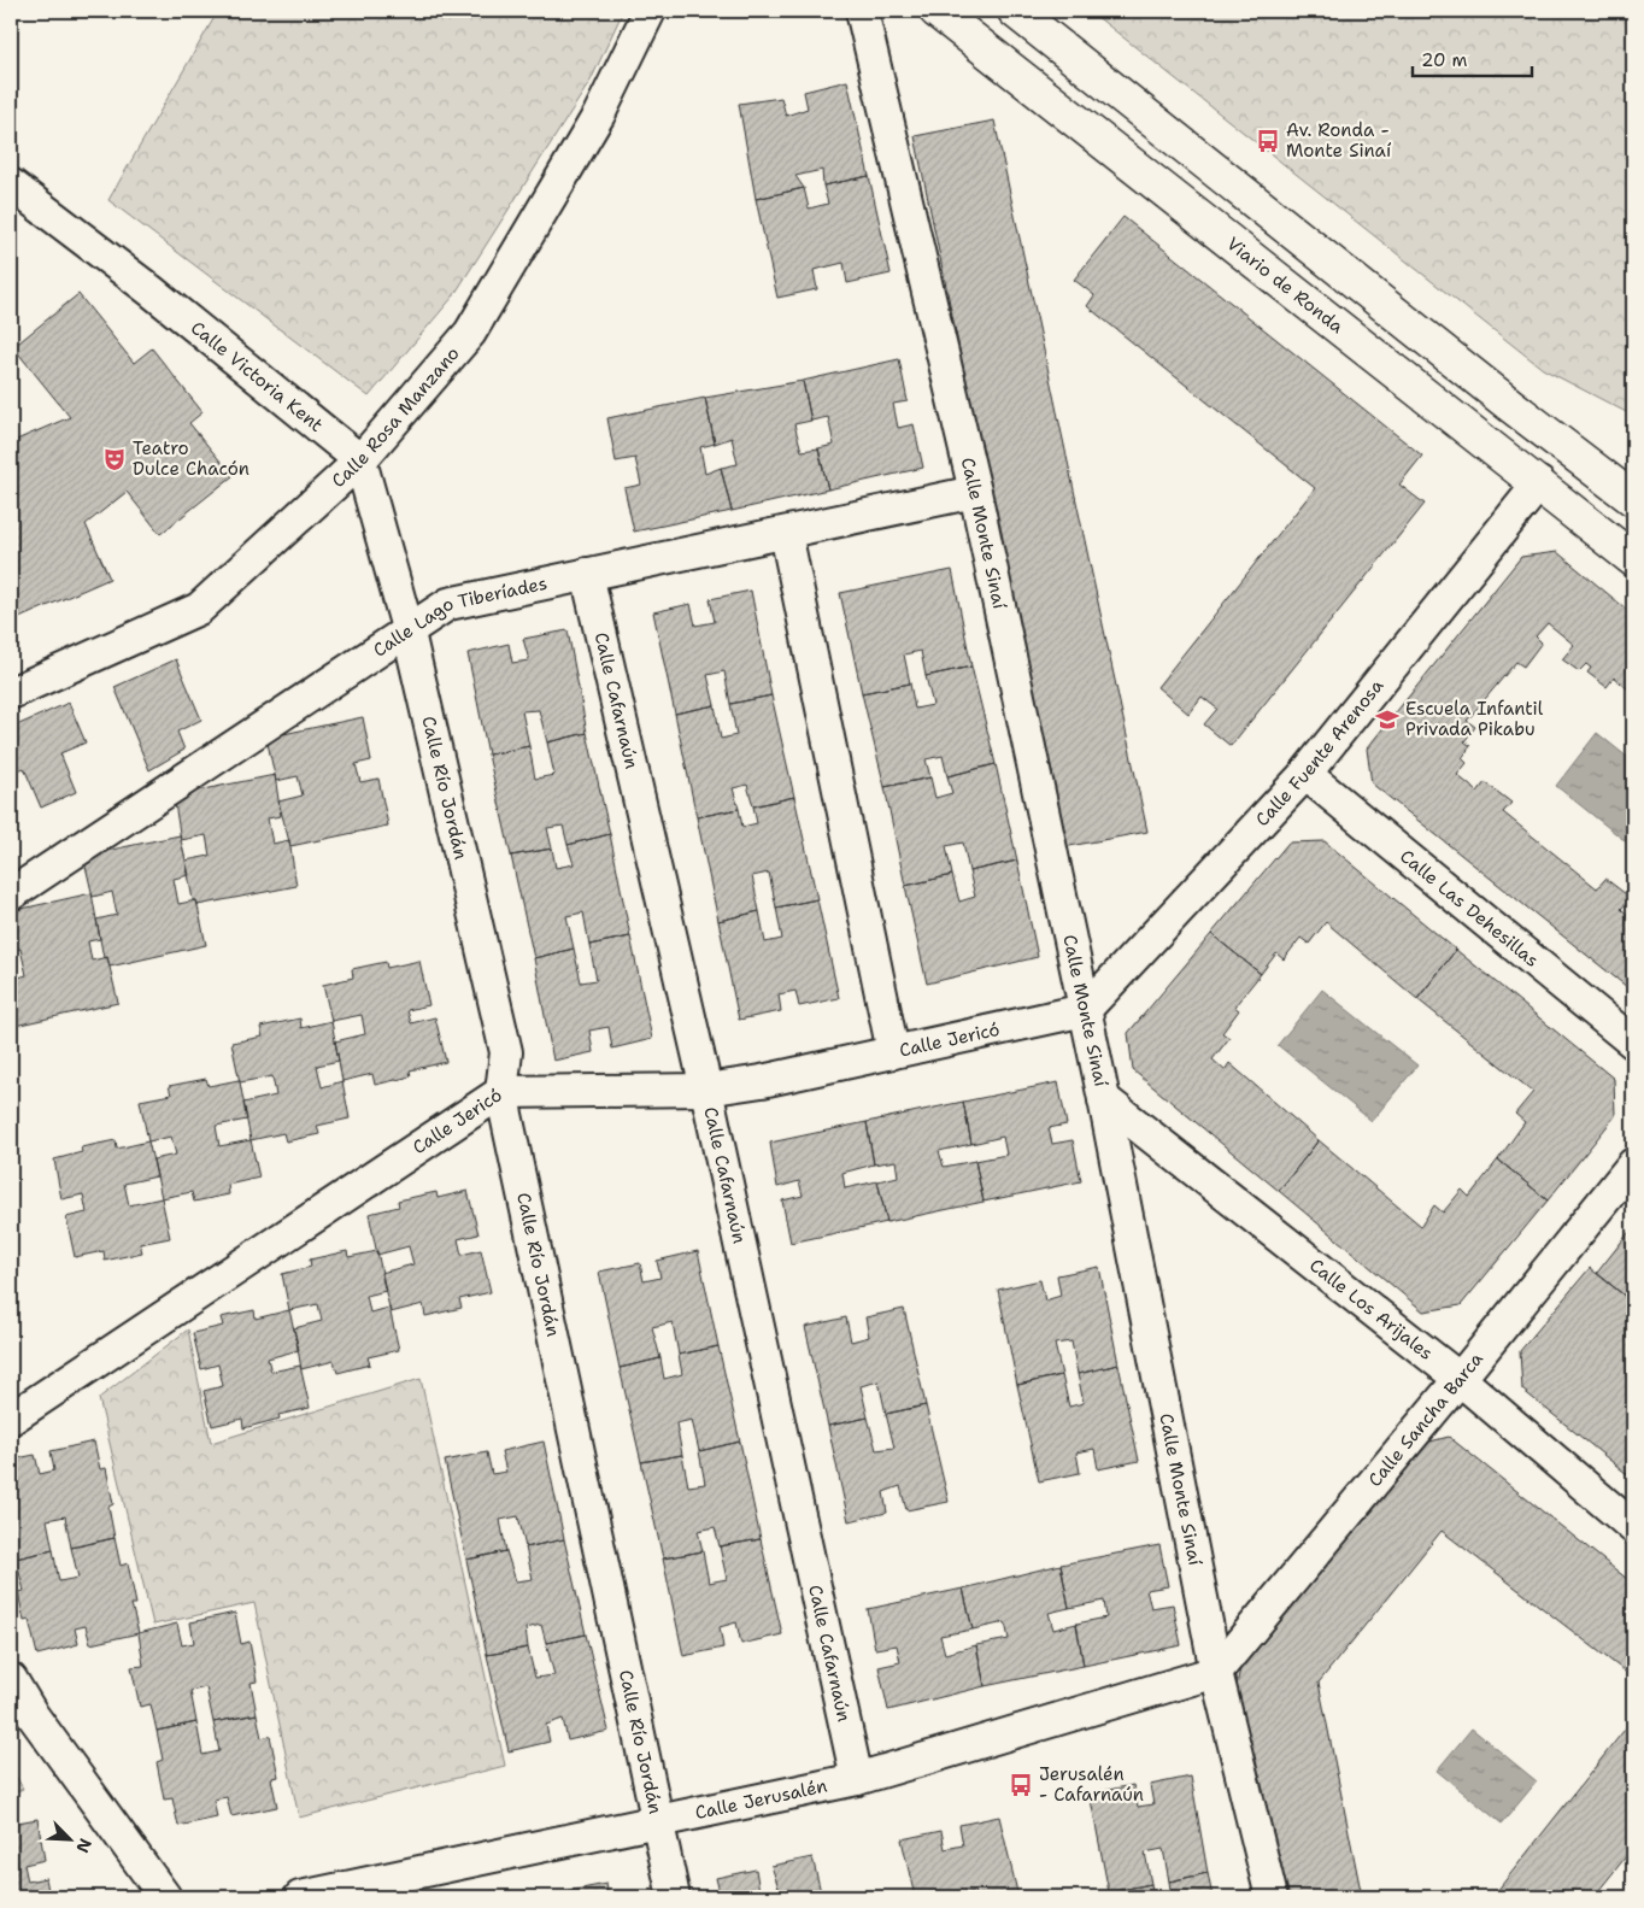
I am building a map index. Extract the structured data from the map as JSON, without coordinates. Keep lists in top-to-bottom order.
{
  "streets": {
    "main road": ["Viario de Ronda"],
    "street": [
      "Calle Victoria Kent",
      "Calle Rosa Manzano",
      "Calle Monte Sinaí",
      "Calle Lago Tiberíades",
      "Calle Cafarnaún",
      "Calle Fuente Arenosa",
      "Calle Río Jordán",
      "Calle Las Dehesillas",
      "Calle Jericó",
      "Calle Los Arijales",
      "Calle Sancha Barca",
      "Calle Jerusalén"
    ]
  },
  "crossings": [
    ["Viario de Ronda", "Calle Fuente Arenosa"],
    ["Calle Victoria Kent", "Calle Rosa Manzano"],
    ["Calle Monte Sinaí", "Calle Lago Tiberíades"],
    ["Calle Monte Sinaí", "Calle Fuente Arenosa"],
    ["Calle Monte Sinaí", "Calle Jericó"],
    ["Calle Monte Sinaí", "Calle Los Arijales"],
    ["Calle Monte Sinaí", "Calle Sancha Barca"],
    ["Calle Monte Sinaí", "Calle Jerusalén"],
    ["Calle Lago Tiberíades", "Calle Cafarnaún"],
    ["Calle Lago Tiberíades", "Calle Río Jordán"],
    ["Calle Cafarnaún", "Calle Jericó"],
    ["Calle Cafarnaún", "Calle Jerusalén"],
    ["Calle Fuente Arenosa", "Calle Las Dehesillas"],
    ["Calle Fuente Arenosa", "Calle Jericó"],
    ["Calle Río Jordán", "Calle Jericó"],
    ["Calle Río Jordán", "Calle Jerusalén"],
    ["Calle Los Arijales", "Calle Sancha Barca"],
    ["Calle Sancha Barca", "Calle Jerusalén"]
  ],
  "places": {
    "bus stop": ["Av. Ronda - Monte Sinaí", "Jerusalén - Cafarnaún"],
    "theatre": ["Teatro Dulce Chacón"],
    "school or university": ["Escuela Infantil Privada Pikabu"]
  },
  "scale_bar": "20 m",
  "north": "bottom right"
}
